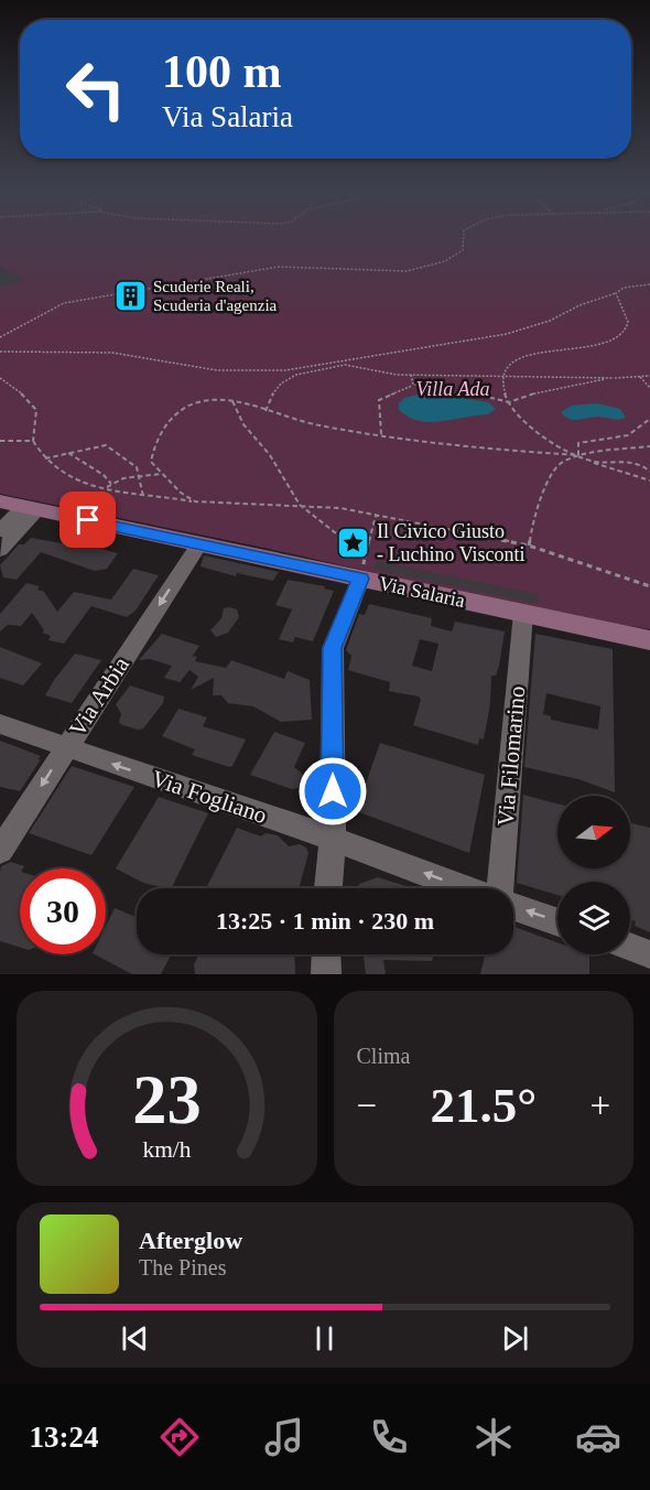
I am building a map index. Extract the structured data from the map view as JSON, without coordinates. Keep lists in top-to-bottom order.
{
  "streets": {
    "main road": ["Via Salaria"],
    "street": ["Via Arbia", "Via Filomarino", "Via Fogliano"]
  },
  "crossings": [
    ["Via Salaria", "Via Arbia"],
    ["Via Salaria", "Via Filomarino"],
    ["Via Arbia", "Via Fogliano"]
  ],
  "one_way": ["Via Arbia", "Via Fogliano"],
  "parks": ["Villa Ada"],
  "places": {
    "building": ["Scuderie Reali, Scuderia d'agenzia"],
    "place": ["Il Civico Giusto - Luchino Visconti"]
  },
  "north": "right",
  "page": {
    "turn": ["100 m", "Via Salaria"],
    "limit": "30",
    "trip": "13:25 · 1 min · 230 m",
    "tile": "Clima",
    "heat": ["−", "21.5°", "+"],
    "song": ["Afterglow", "The Pines"],
    "tabs": "13:24",
    "gauge": ["23", "km/h"]
  }
}
